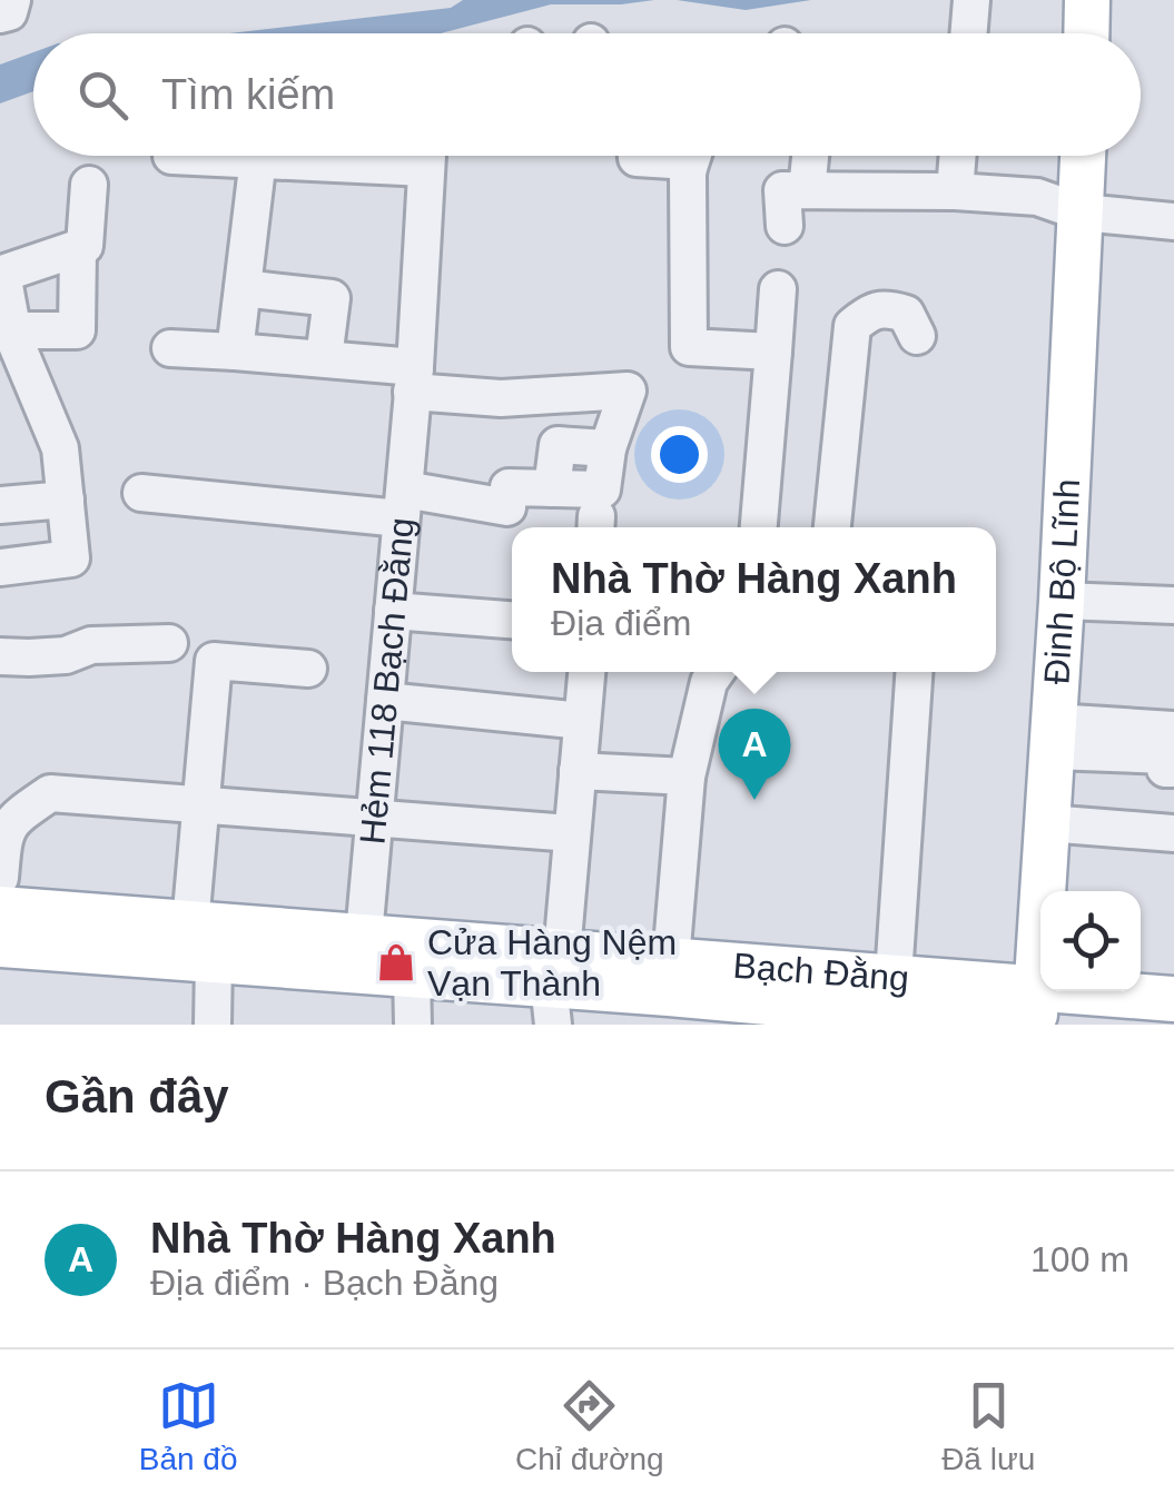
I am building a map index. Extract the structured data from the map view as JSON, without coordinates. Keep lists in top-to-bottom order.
{
  "streets": {
    "main road": ["Đinh Bộ Lĩnh", "Bạch Đằng"],
    "street": ["Hẻm 118 Bạch Đằng"]
  },
  "crossings": [
    ["Đinh Bộ Lĩnh", "Bạch Đằng"],
    ["Hẻm 118 Bạch Đằng", "Bạch Đằng"]
  ],
  "places": {
    "shop": ["Cửa Hàng Nệm Vạn Thành"]
  },
  "page": {
    "search": "Tìm kiếm",
    "popup": ["Nhà Thờ Hàng Xanh", "Địa điểm"],
    "pins": "A",
    "heading": "Gần đây",
    "list": [
      {
        "mark": "A",
        "name": "Nhà Thờ Hàng Xanh",
        "note": "Địa điểm · Bạch Đằng",
        "value": "100 m"
      }
    ],
    "nav": ["Bản đồ", "Chỉ đường", "Đã lưu"]
  }
}
